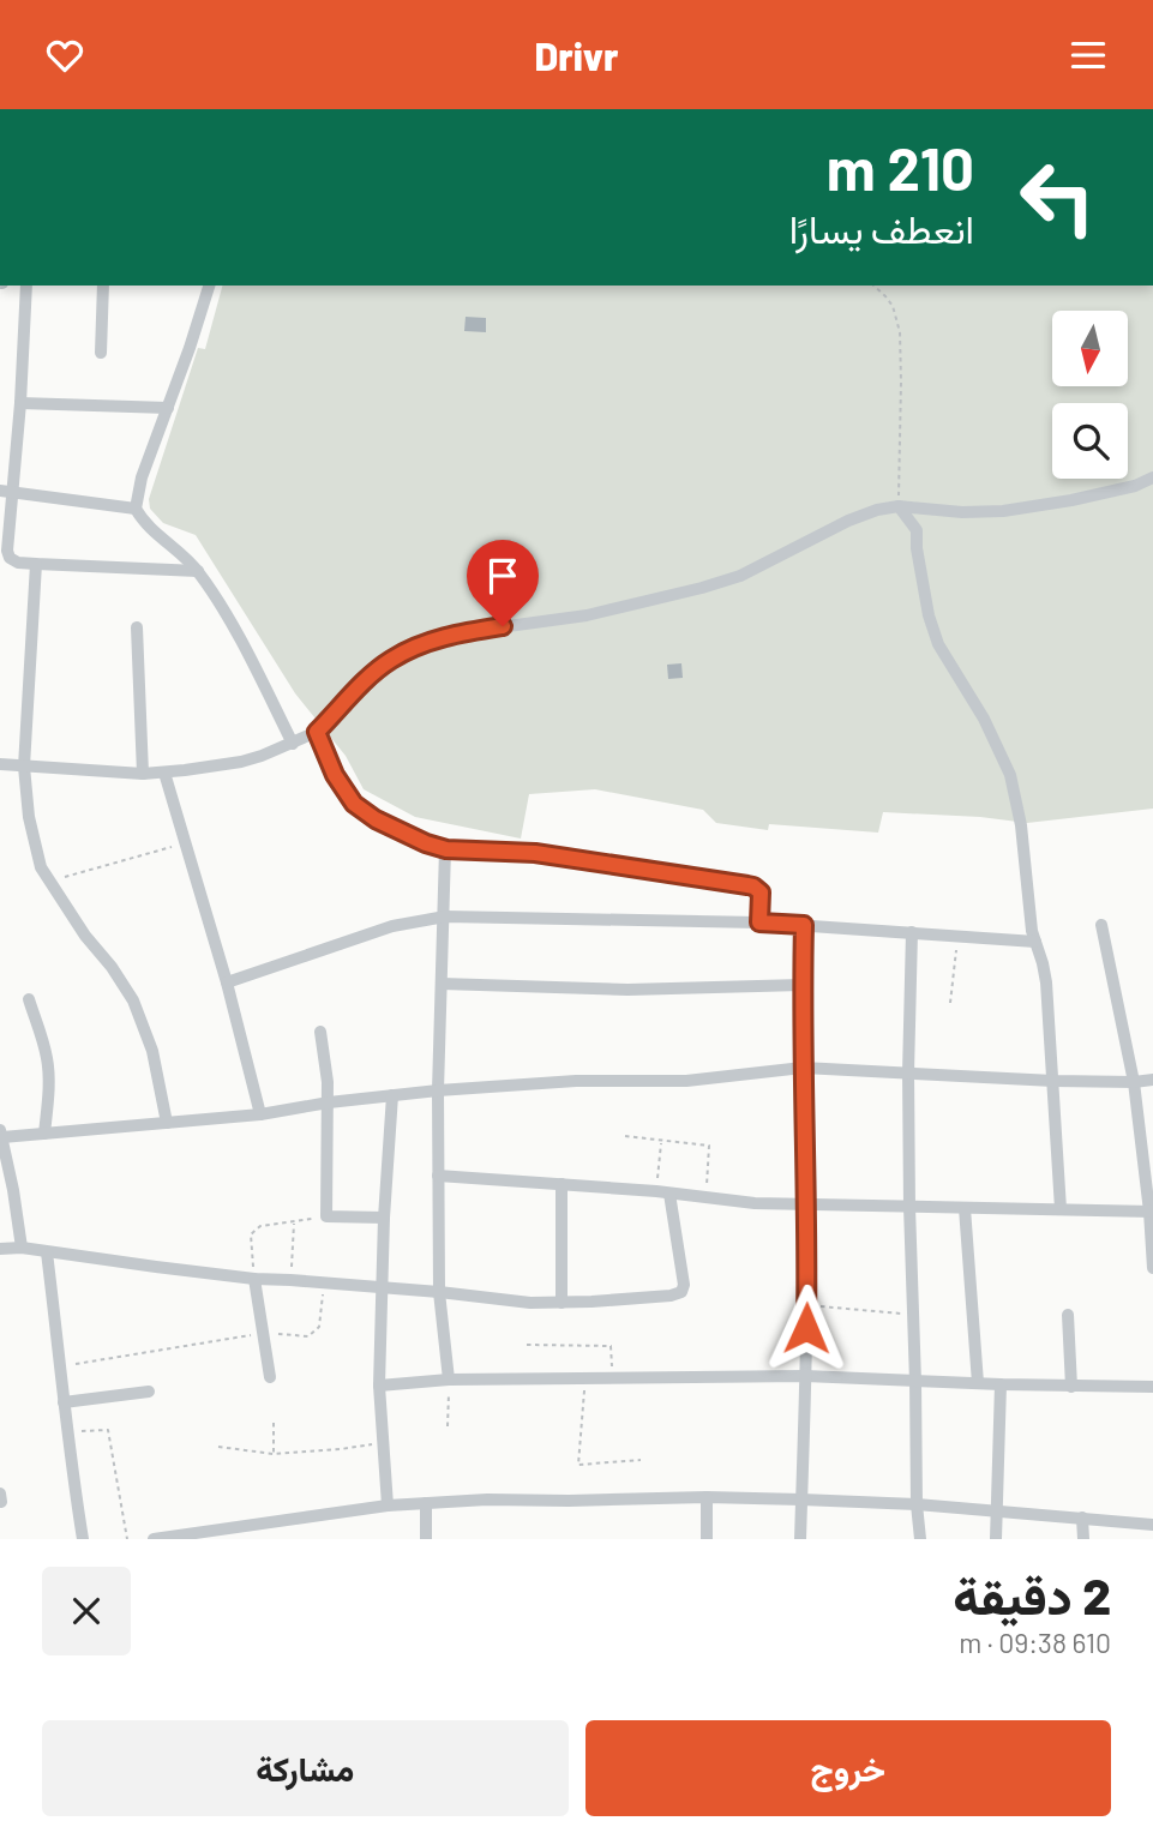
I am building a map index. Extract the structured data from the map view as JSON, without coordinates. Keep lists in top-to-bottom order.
{
  "north": "bottom",
  "page": {
    "header": "Drivr",
    "turn": ["210 m", "انعطف يسارًا"],
    "heading": ["2 دقيقة", "610 m · 09:38"],
    "buttons": ["خروج", "مشاركة"]
  }
}
